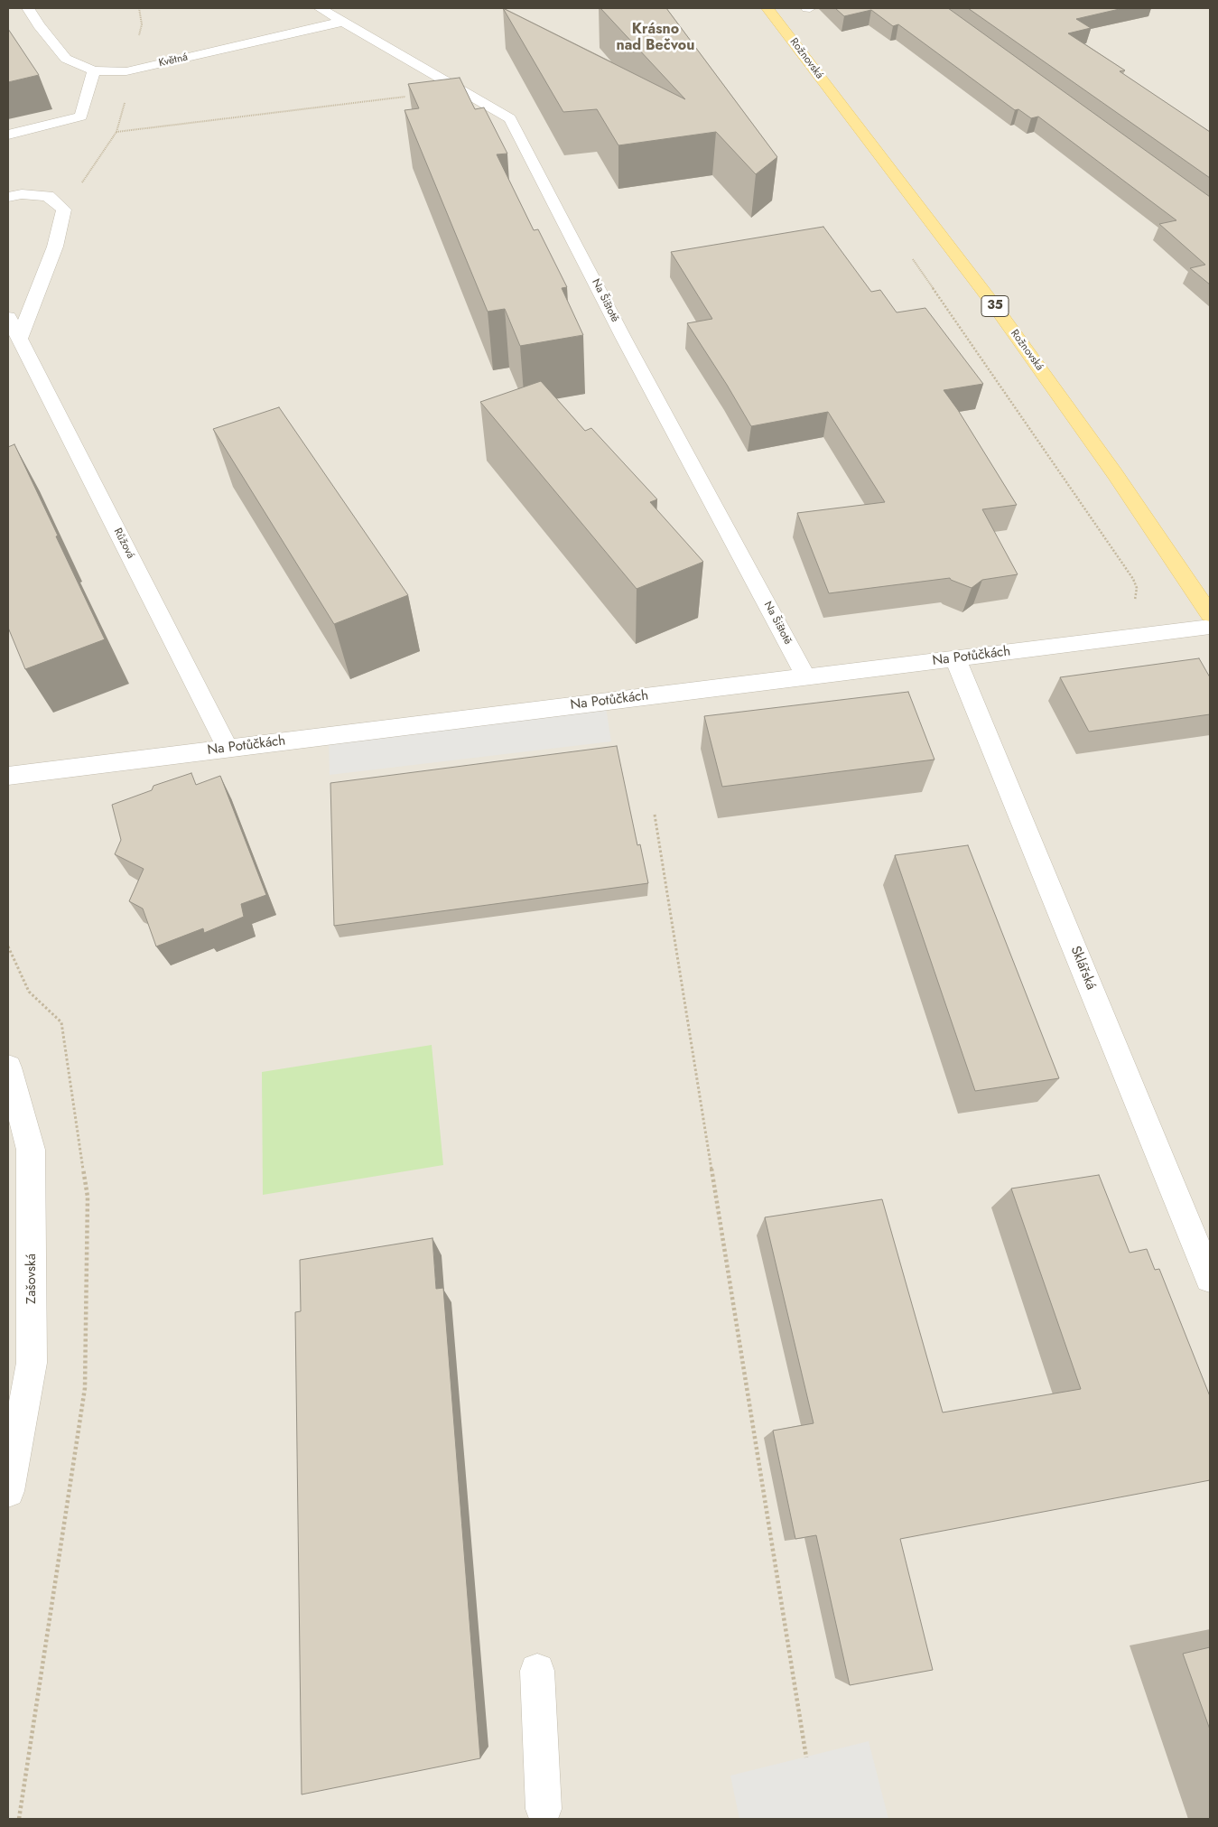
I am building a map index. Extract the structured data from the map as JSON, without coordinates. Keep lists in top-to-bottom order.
{
  "streets": {
    "main road": ["Rožnovská", "35"],
    "street": [
      "Květná",
      "Na Šištotě",
      "Růžová",
      "Na Potůčkách",
      "Sklářská",
      "Zašovská"
    ]
  },
  "crossings": [
    ["Květná", "Na Šištotě"],
    ["Na Šištotě", "Na Potůčkách"],
    ["Růžová", "Na Potůčkách"],
    ["Na Potůčkách", "Sklářská"]
  ],
  "districts": ["Krásno nad Bečvou"]
}
